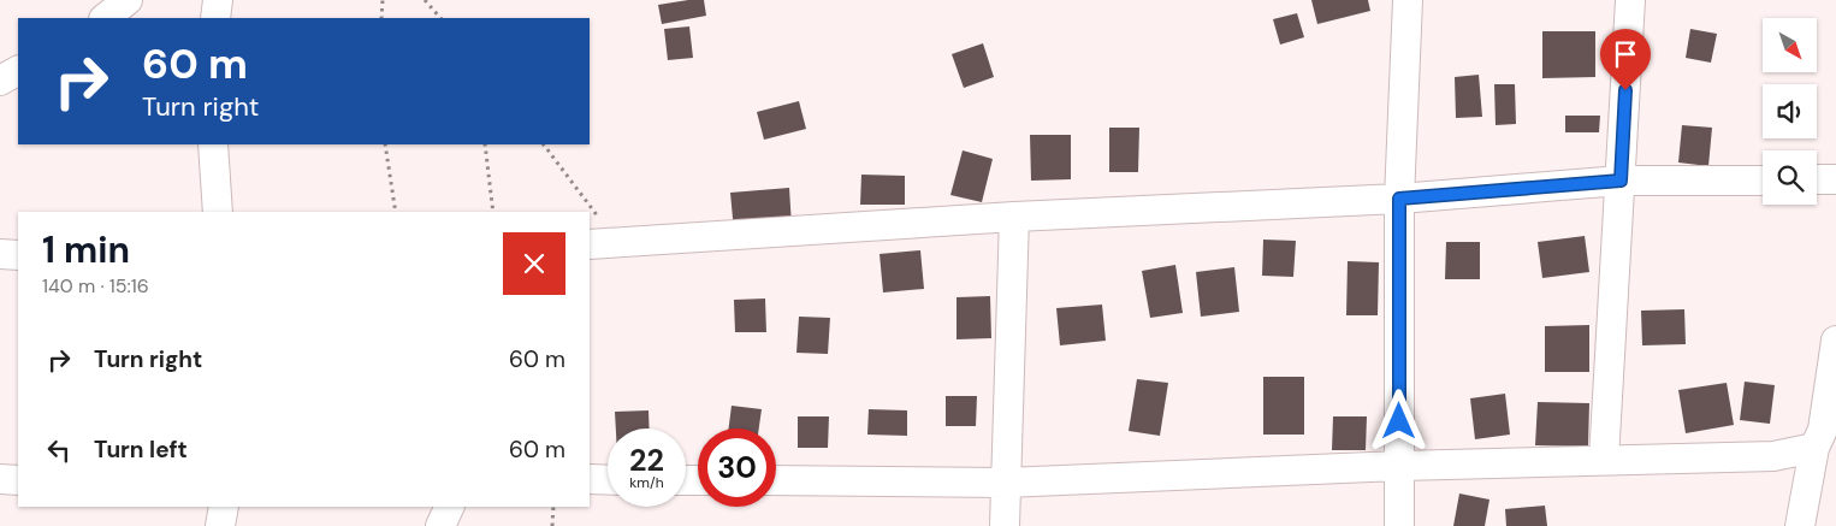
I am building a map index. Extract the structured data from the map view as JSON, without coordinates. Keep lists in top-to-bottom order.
{
  "north": "bottom right",
  "page": {
    "turn": ["60 m", "Turn right"],
    "heading": ["1 min", "140 m · 15:16"],
    "list": [
      {
        "name": "Turn right",
        "value": "60 m"
      },
      {
        "name": "Turn left",
        "value": "60 m"
      }
    ],
    "speed": "22 km/h",
    "limit": "30"
  }
}
